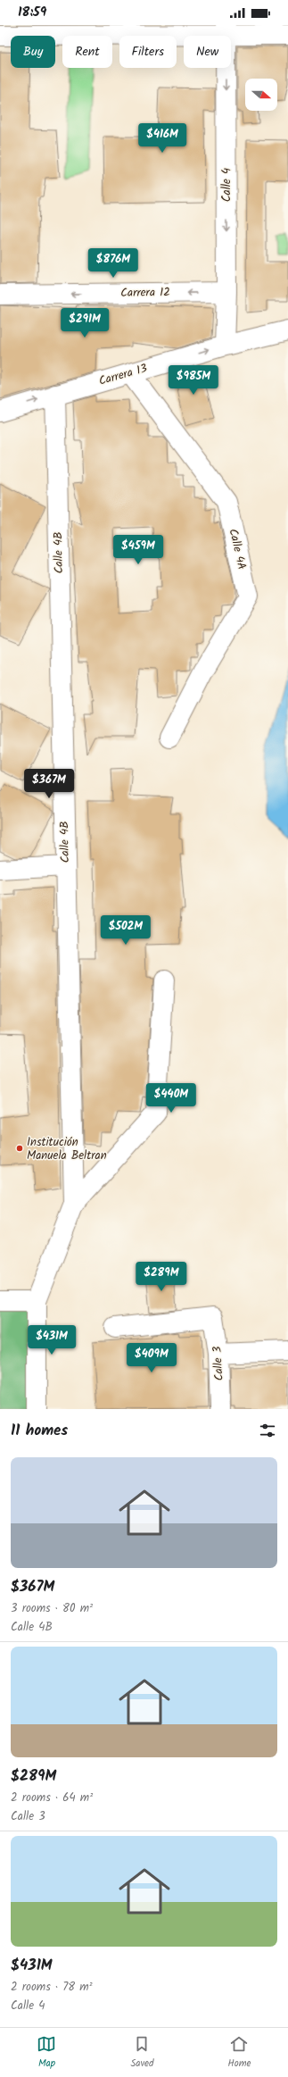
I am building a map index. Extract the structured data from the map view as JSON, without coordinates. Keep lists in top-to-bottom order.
{
  "streets": {
    "street": [
      "Calle 4",
      "Carrera 12",
      "Carrera 13",
      "Calle 4A",
      "Calle 4B",
      "Calle 3"
    ]
  },
  "crossings": [
    ["Calle 4", "Carrera 12"],
    ["Calle 4", "Carrera 13"],
    ["Carrera 13", "Calle 4A"],
    ["Carrera 13", "Calle 4B"]
  ],
  "one_way": ["Calle 4", "Carrera 12", "Carrera 13"],
  "places": ["Institución Manuela Beltran"],
  "north": "right",
  "page": {
    "status": "18:59",
    "chip": [
      "Buy",
      "Rent",
      "Filters",
      "New"
    ],
    "price": [
      "$416M",
      "$876M",
      "$291M",
      "$985M",
      "$459M",
      "$367M",
      "$502M",
      "$440M",
      "$289M",
      "$431M",
      "$409M"
    ],
    "heading": "11 homes",
    "list": [
      {
        "name": "$367M",
        "note": "3 rooms · 80 m² · Calle 4B"
      },
      {
        "name": "$289M",
        "note": "2 rooms · 64 m² · Calle 3"
      },
      {
        "name": "$431M",
        "note": "2 rooms · 78 m² · Calle 4"
      }
    ],
    "tabs": ["Map", "Saved", "Home"]
  }
}
